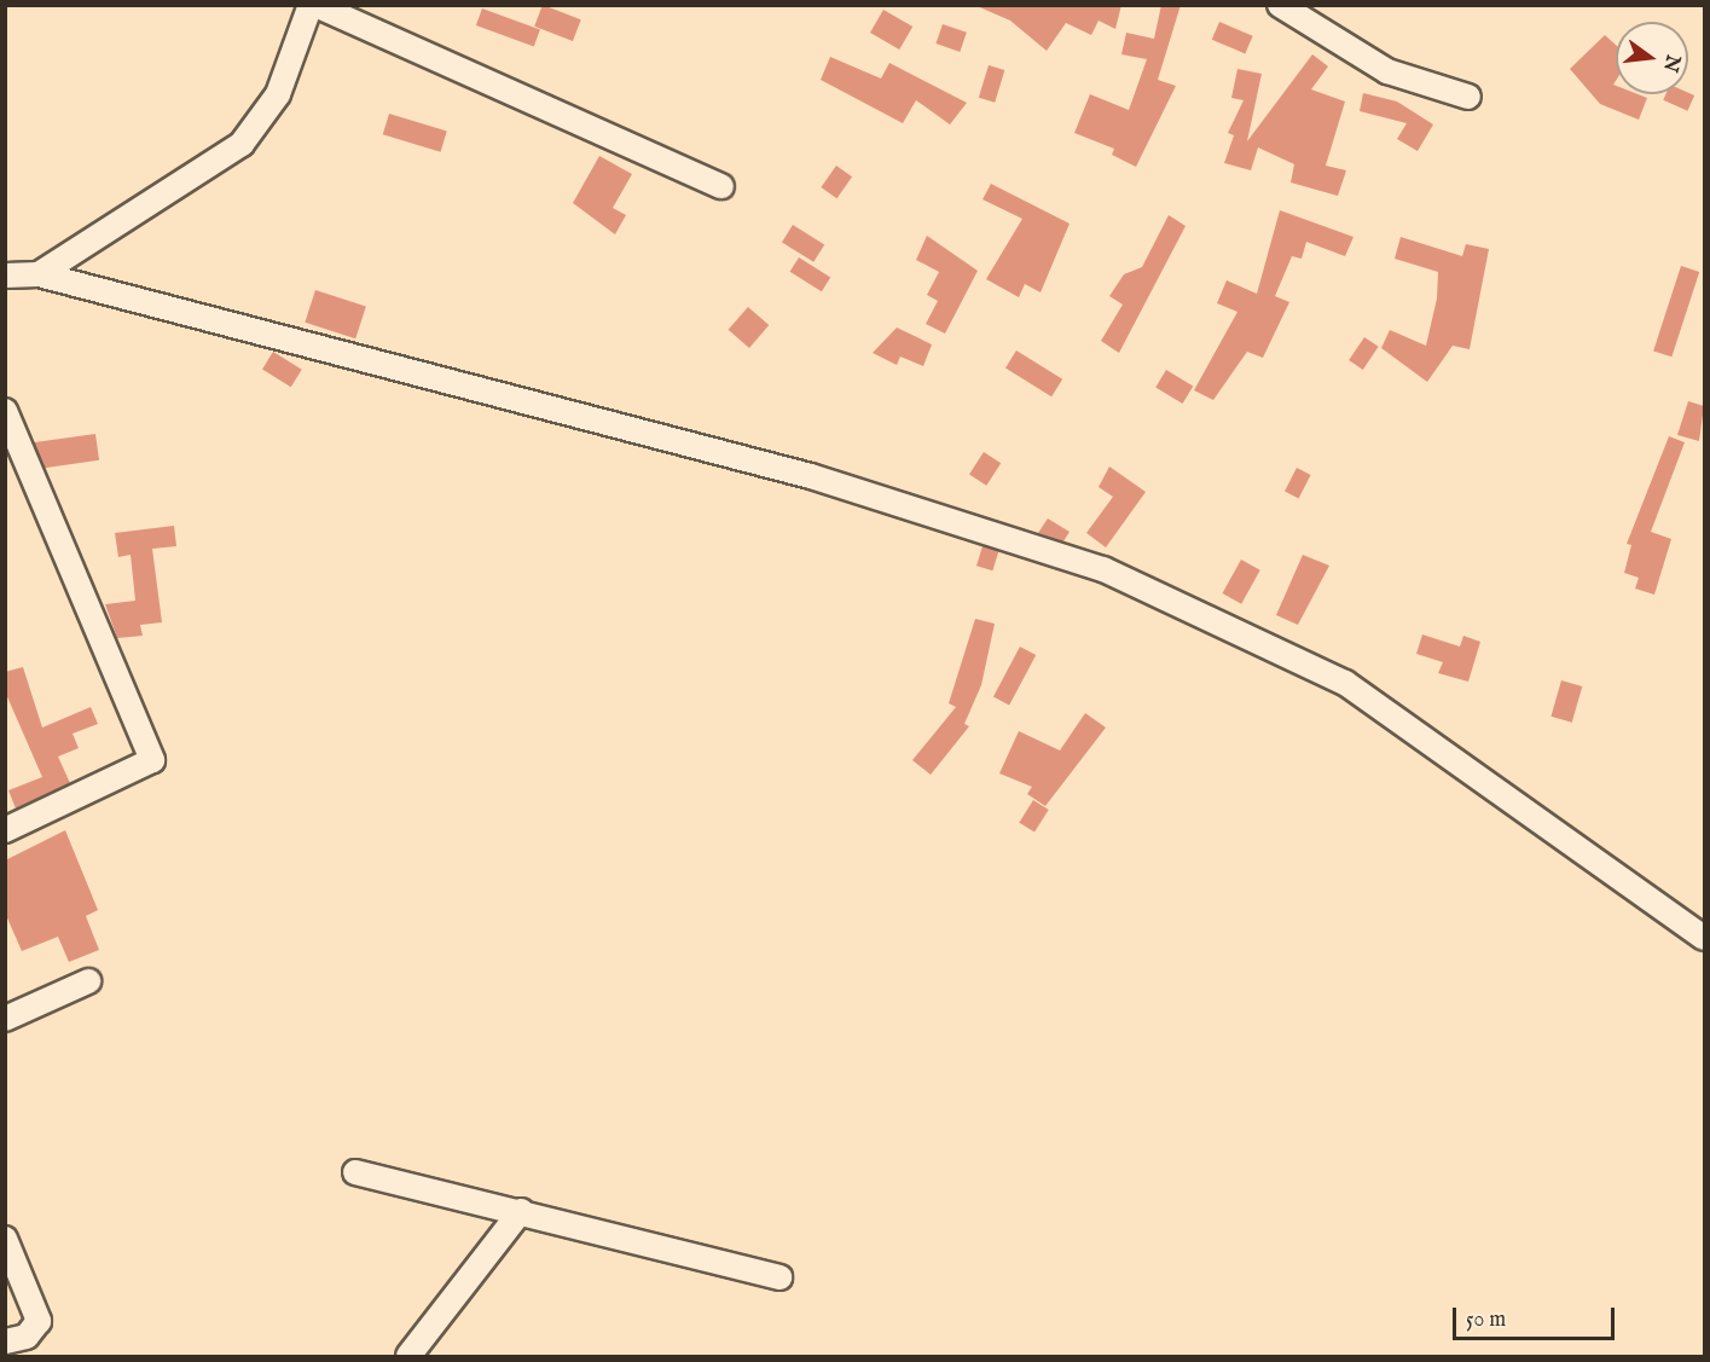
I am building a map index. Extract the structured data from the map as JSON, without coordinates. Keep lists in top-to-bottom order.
{
  "scale_bar": "50 m",
  "north": "right"
}
